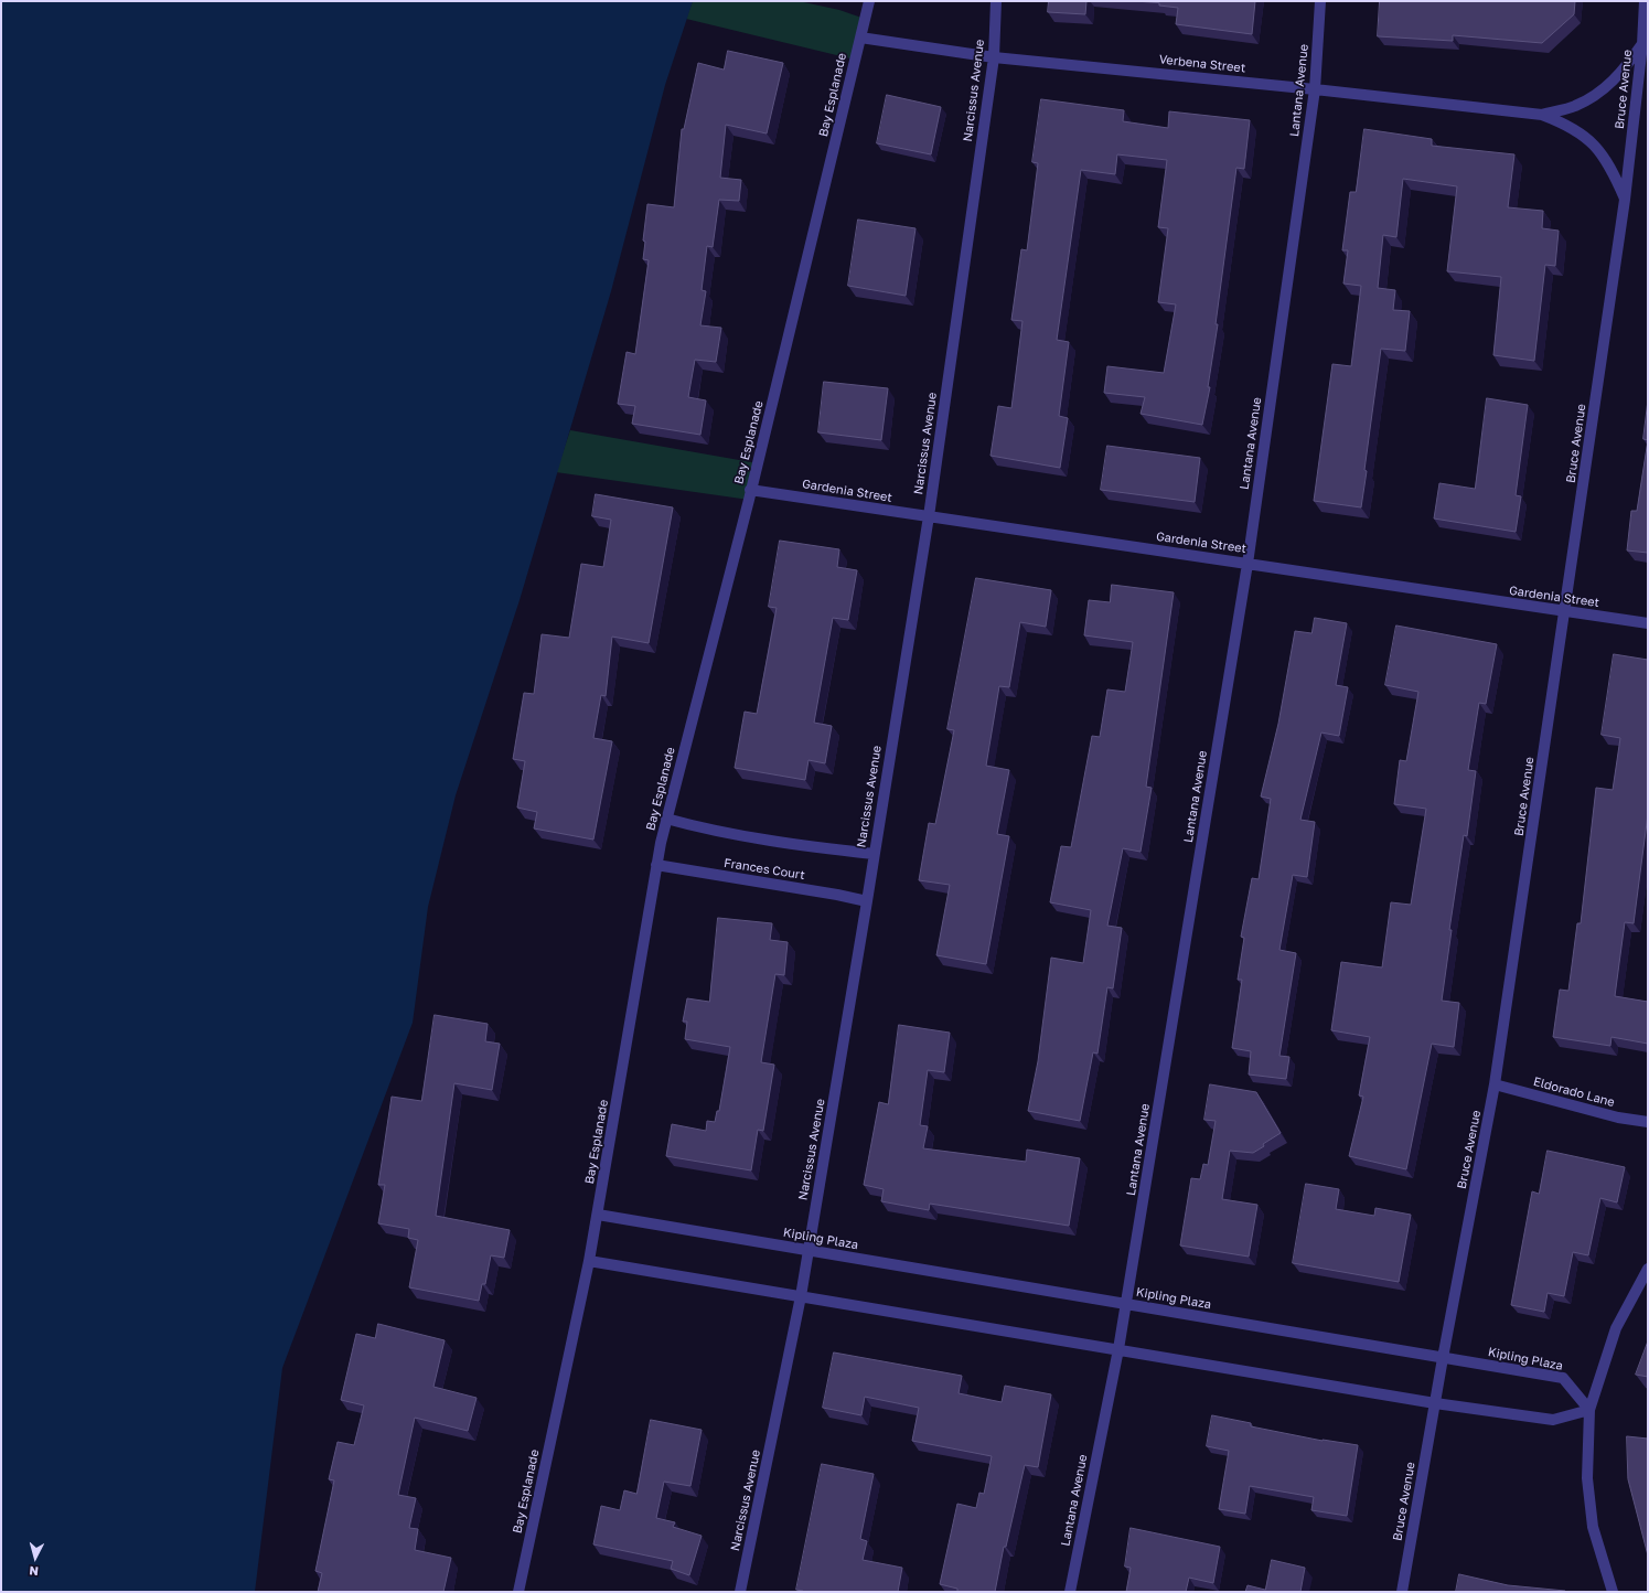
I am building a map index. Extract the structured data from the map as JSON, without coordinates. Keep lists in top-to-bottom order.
{
  "streets": {
    "street": [
      "Verbena Street",
      "Bruce Avenue",
      "Narcissus Avenue",
      "Lantana Avenue",
      "Bay Esplanade",
      "Gardenia Street",
      "Frances Court",
      "Eldorado Lane",
      "Kipling Plaza"
    ]
  },
  "crossings": [
    ["Verbena Street", "Bruce Avenue"],
    ["Verbena Street", "Narcissus Avenue"],
    ["Verbena Street", "Lantana Avenue"],
    ["Verbena Street", "Bay Esplanade"],
    ["Bruce Avenue", "Gardenia Street"],
    ["Bruce Avenue", "Eldorado Lane"],
    ["Bruce Avenue", "Kipling Plaza"],
    ["Narcissus Avenue", "Gardenia Street"],
    ["Narcissus Avenue", "Frances Court"],
    ["Narcissus Avenue", "Kipling Plaza"],
    ["Lantana Avenue", "Gardenia Street"],
    ["Lantana Avenue", "Kipling Plaza"],
    ["Bay Esplanade", "Gardenia Street"],
    ["Bay Esplanade", "Frances Court"],
    ["Bay Esplanade", "Kipling Plaza"]
  ],
  "north": "bottom"
}
